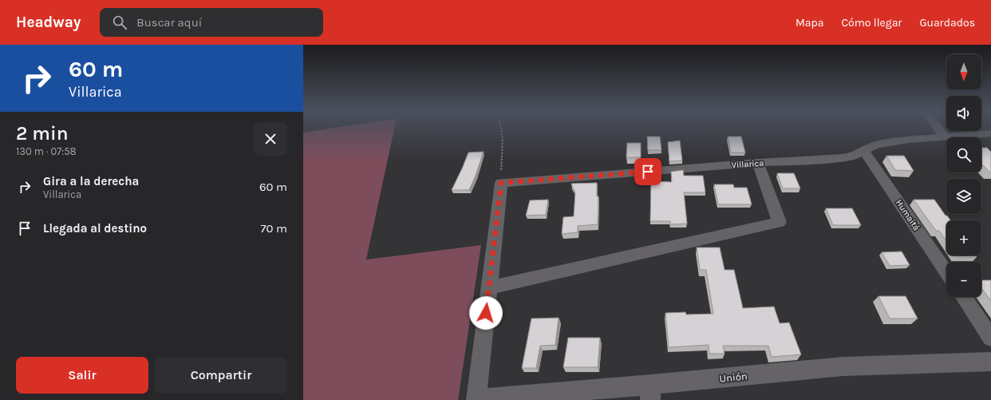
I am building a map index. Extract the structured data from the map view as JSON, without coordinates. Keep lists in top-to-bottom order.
{
  "streets": {
    "street": ["Villarica", "Humaitá", "Unión"]
  },
  "crossings": [
    ["Villarica", "Humaitá"]
  ],
  "north": "bottom",
  "page": {
    "header": "Headway",
    "search": "Buscar aquí",
    "nav": ["Mapa", "Cómo llegar", "Guardados"],
    "turn": ["60 m", "Villarica"],
    "map_buttons": ["+", "−"],
    "heading": ["2 min", "130 m · 07:58"],
    "list": [
      {
        "name": "Gira a la derecha",
        "note": "Villarica",
        "value": "60 m"
      },
      {
        "name": "Llegada al destino",
        "value": "70 m"
      }
    ],
    "buttons": ["Salir", "Compartir"]
  }
}
